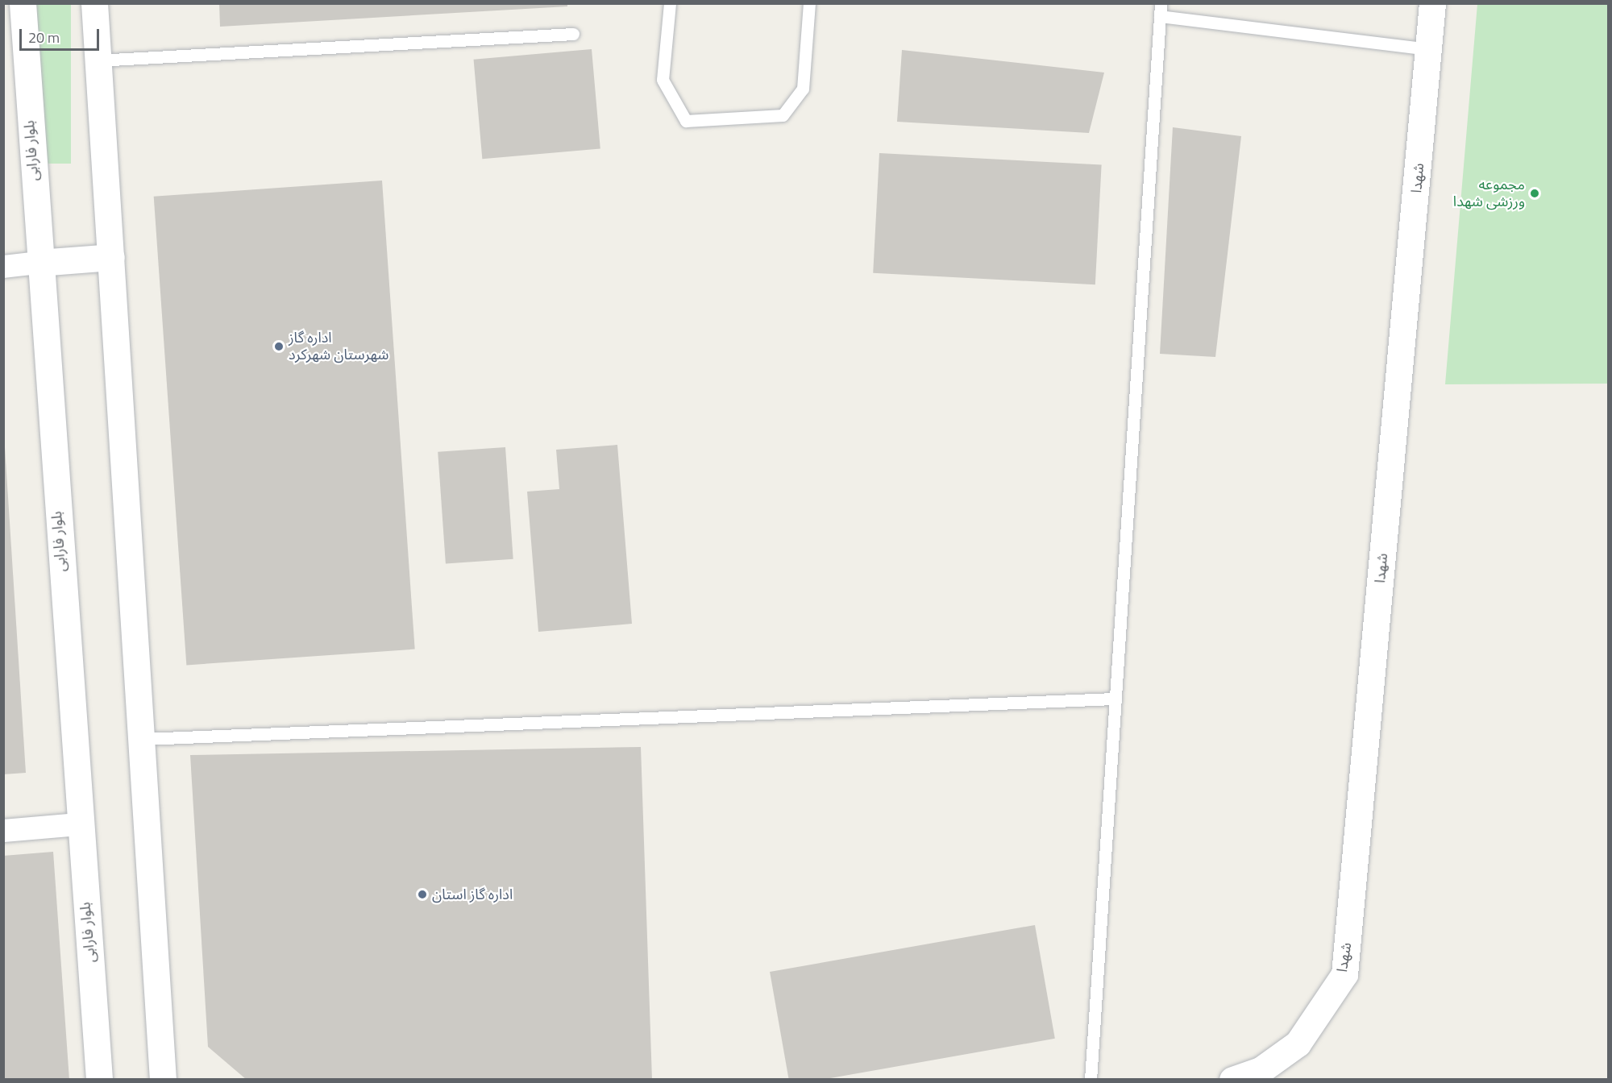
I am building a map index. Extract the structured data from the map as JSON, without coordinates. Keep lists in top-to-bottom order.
{
  "streets": {
    "main road": ["بلوار فارابی", "شهدا"]
  },
  "places": ["مجموعه ورزشی شهدا", "اداره گاز شهرستان شهرکرد", "اداره گاز استان"],
  "scale_bar": "20 m"
}
